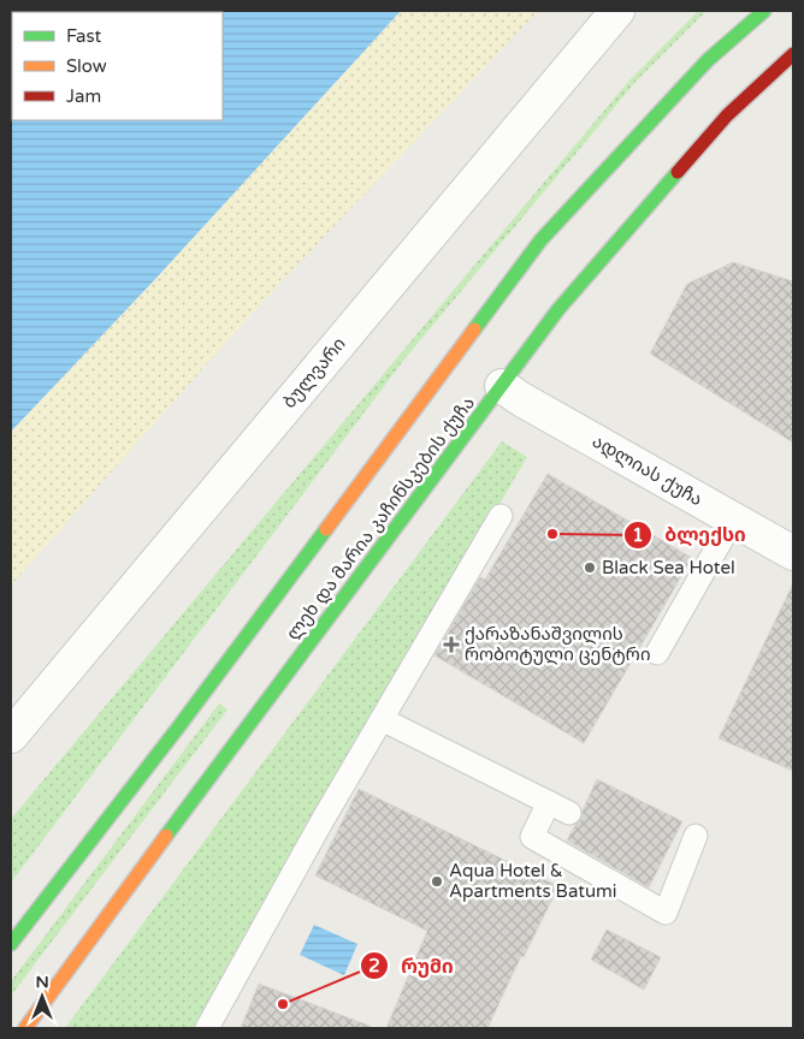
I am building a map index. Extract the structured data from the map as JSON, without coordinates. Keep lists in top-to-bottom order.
{
  "streets": {
    "main road": ["ლეხ და მარია კაჩინსკების ქუჩა"],
    "street": ["ბულვარი", "ადლიას ქუჩა"]
  },
  "crossings": [
    ["ადლიას ქუჩა", "ლეხ და მარია კაჩინსკების ქუჩა"]
  ],
  "places": {
    "other": [
      "ბლექსი",
      "Black Sea Hotel",
      "Aqua Hotel & Apartments Batumi",
      "რუმი"
    ],
    "health": ["ქარაზანაშვილის რობოტული ცენტრი"]
  },
  "legend": ["Fast", "Slow", "Jam"],
  "north": "top"
}
